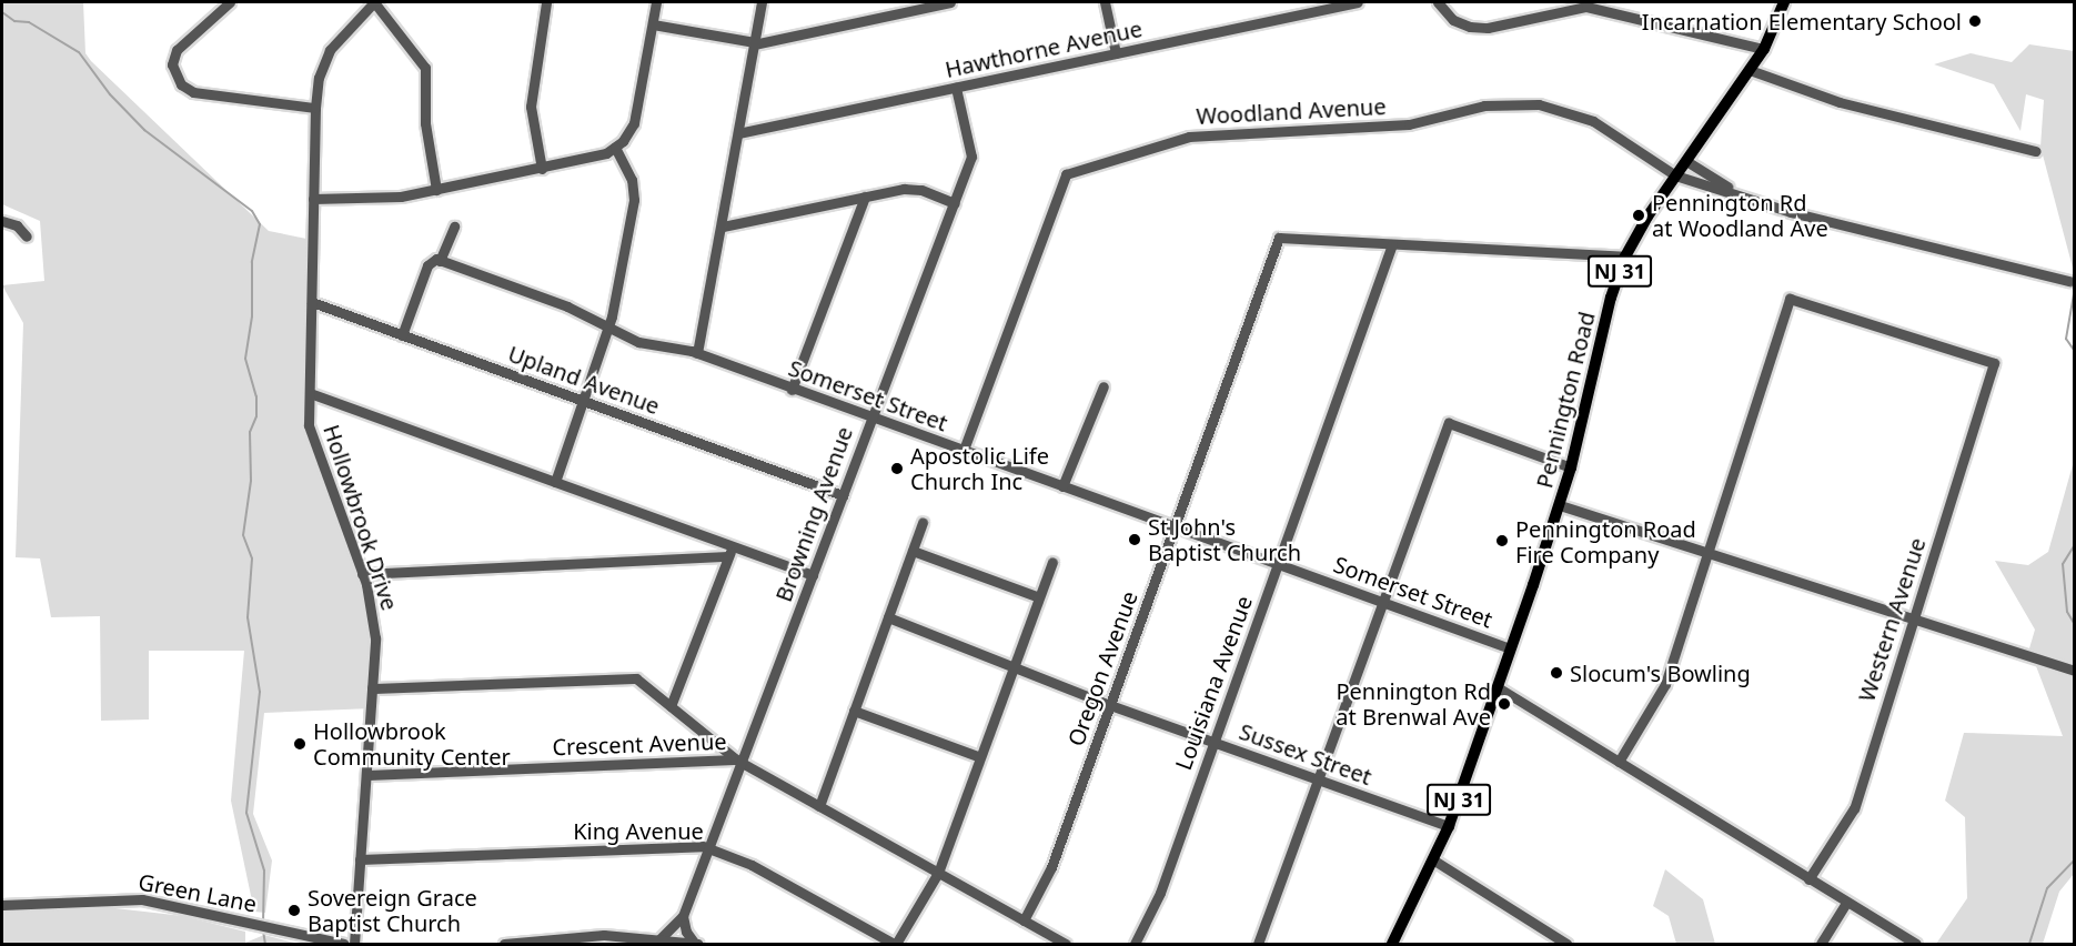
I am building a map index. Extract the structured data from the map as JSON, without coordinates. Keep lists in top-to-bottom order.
{
  "streets": {
    "main road": ["NJ 31", "Pennington Road"],
    "street": [
      "Hawthorne Avenue",
      "Woodland Avenue",
      "Upland Avenue",
      "Somerset Street",
      "Browning Avenue",
      "Hollowbrook Drive",
      "Western Avenue",
      "Oregon Avenue",
      "Louisiana Avenue",
      "Crescent Avenue",
      "Sussex Street",
      "King Avenue",
      "Green Lane"
    ]
  },
  "crossings": [
    ["Hawthorne Avenue", "Browning Avenue"],
    ["Woodland Avenue", "Somerset Street"],
    ["Woodland Avenue", "Pennington Road"],
    ["Upland Avenue", "Browning Avenue"],
    ["Upland Avenue", "Hollowbrook Drive"],
    ["Somerset Street", "Pennington Road"],
    ["Somerset Street", "Browning Avenue"],
    ["Somerset Street", "Oregon Avenue"],
    ["Somerset Street", "Louisiana Avenue"],
    ["Pennington Road", "Sussex Street"],
    ["Browning Avenue", "Crescent Avenue"],
    ["Browning Avenue", "King Avenue"],
    ["Hollowbrook Drive", "Crescent Avenue"],
    ["Hollowbrook Drive", "King Avenue"],
    ["Oregon Avenue", "Louisiana Avenue"],
    ["Oregon Avenue", "Crescent Avenue"],
    ["Oregon Avenue", "Sussex Street"],
    ["Louisiana Avenue", "Sussex Street"]
  ],
  "places": [
    "Incarnation Elementary School",
    "Pennington Rd at Woodland Ave",
    "Apostolic Life Church Inc",
    "St John's Baptist Church",
    "Pennington Road Fire Company",
    "Slocum's Bowling",
    "Pennington Rd at Brenwal Ave",
    "Hollowbrook Community Center",
    "Sovereign Grace Baptist Church"
  ]
}
